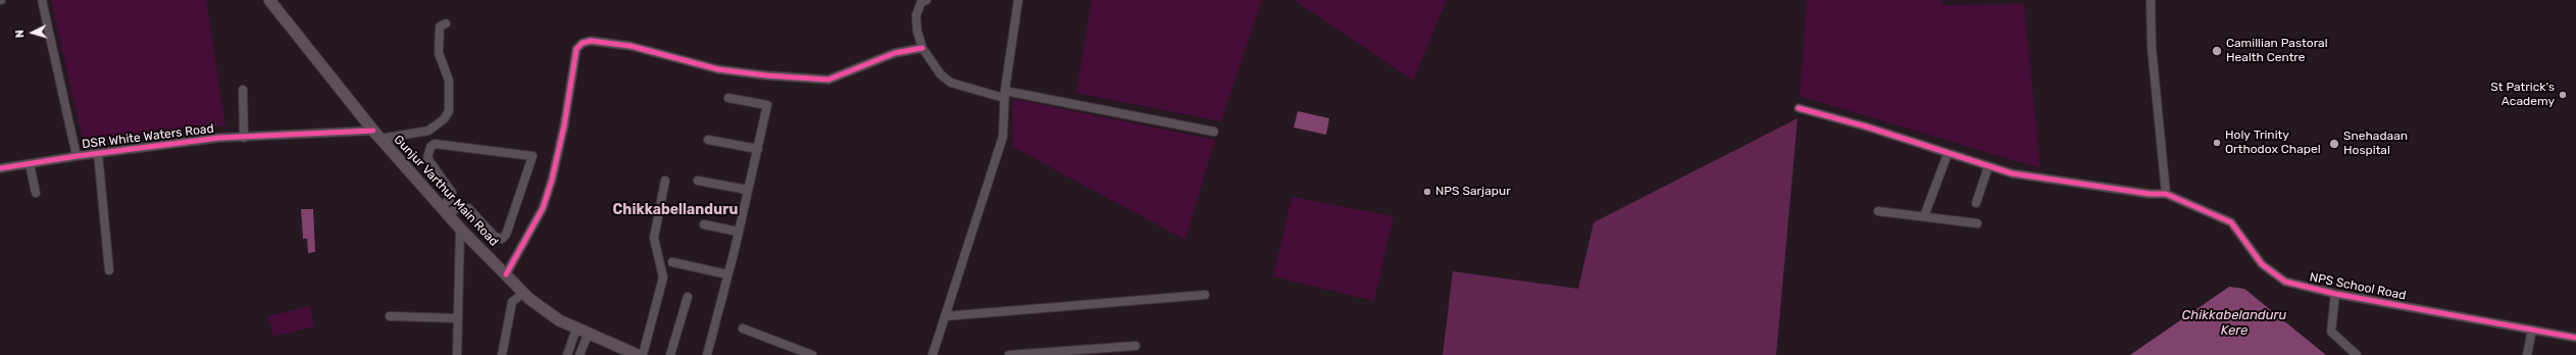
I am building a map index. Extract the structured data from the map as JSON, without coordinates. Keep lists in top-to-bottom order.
{
  "streets": {
    "main road": ["Gunjur Varthur Main Road"],
    "street": ["DSR White Waters Road", "NPS School Road"]
  },
  "crossings": [
    ["DSR White Waters Road", "Gunjur Varthur Main Road"]
  ],
  "districts": ["Chikkabellanduru"],
  "water": ["Chikkabelanduru Kere"],
  "places": [
    "Camillian Pastoral Health Centre",
    "St Patrick's Academy",
    "Holy Trinity Orthodox Chapel",
    "Snehadaan Hospital",
    "NPS Sarjapur"
  ],
  "north": "left"
}
